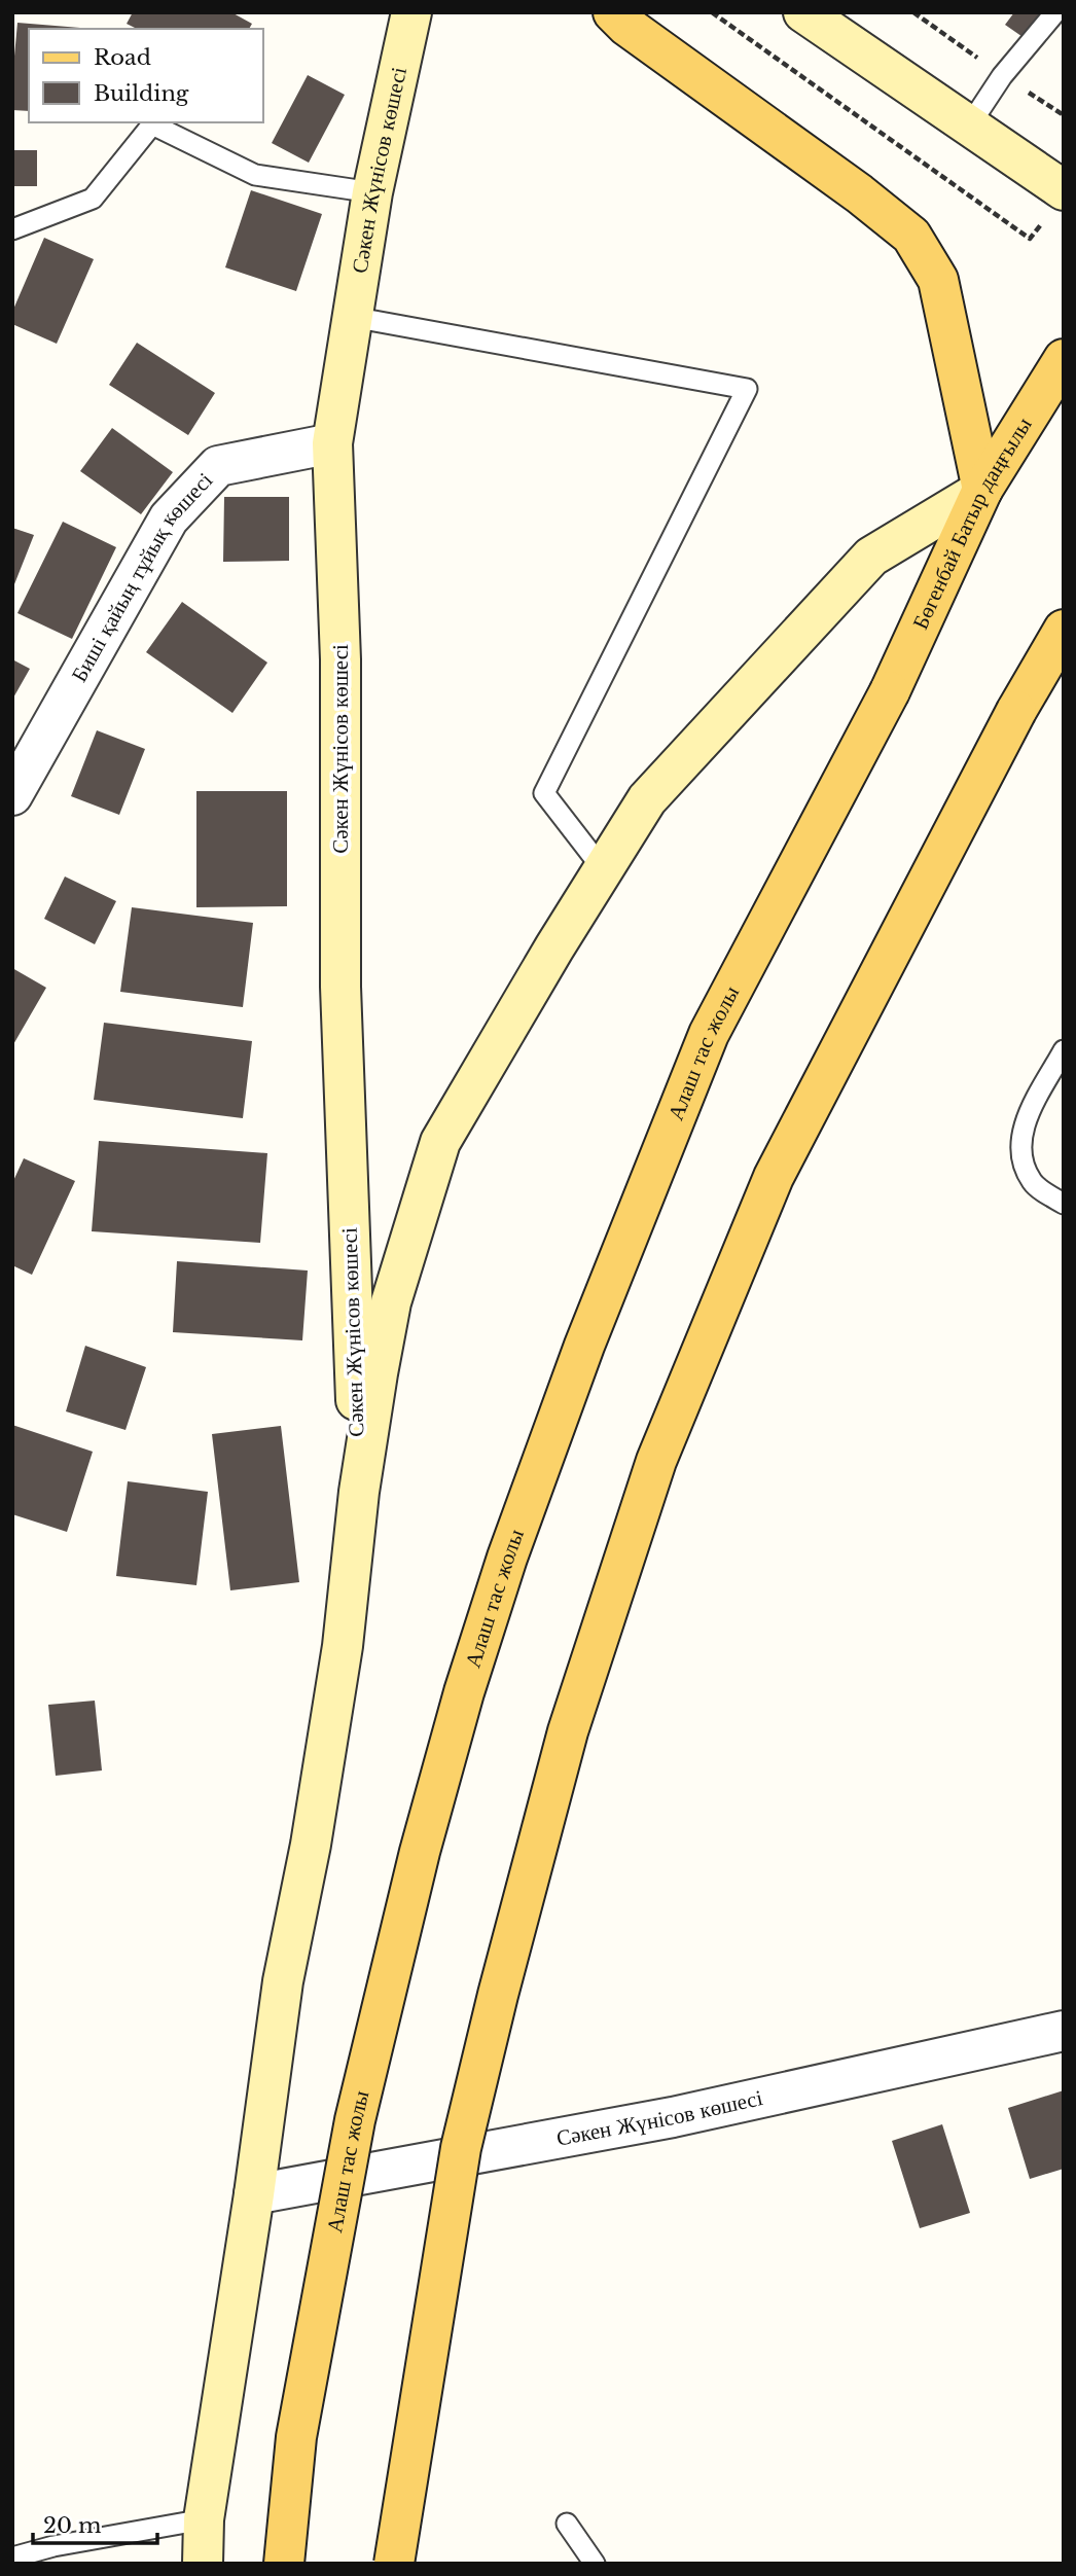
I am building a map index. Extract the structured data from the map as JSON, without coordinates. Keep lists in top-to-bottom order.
{
  "streets": {
    "main road": ["Бөгенбай Батыр даңғылы", "Алаш тас жолы"],
    "street": ["Сәкен Жүнісов көшесі", "Биші қайың тұйық көшесі"]
  },
  "crossings": [
    ["Сәкен Жүнісов көшесі", "Биші қайың тұйық көшесі"],
    ["Бөгенбай Батыр даңғылы", "Алаш тас жолы"]
  ],
  "legend": ["Road", "Building"],
  "scale_bar": "20 m"
}
